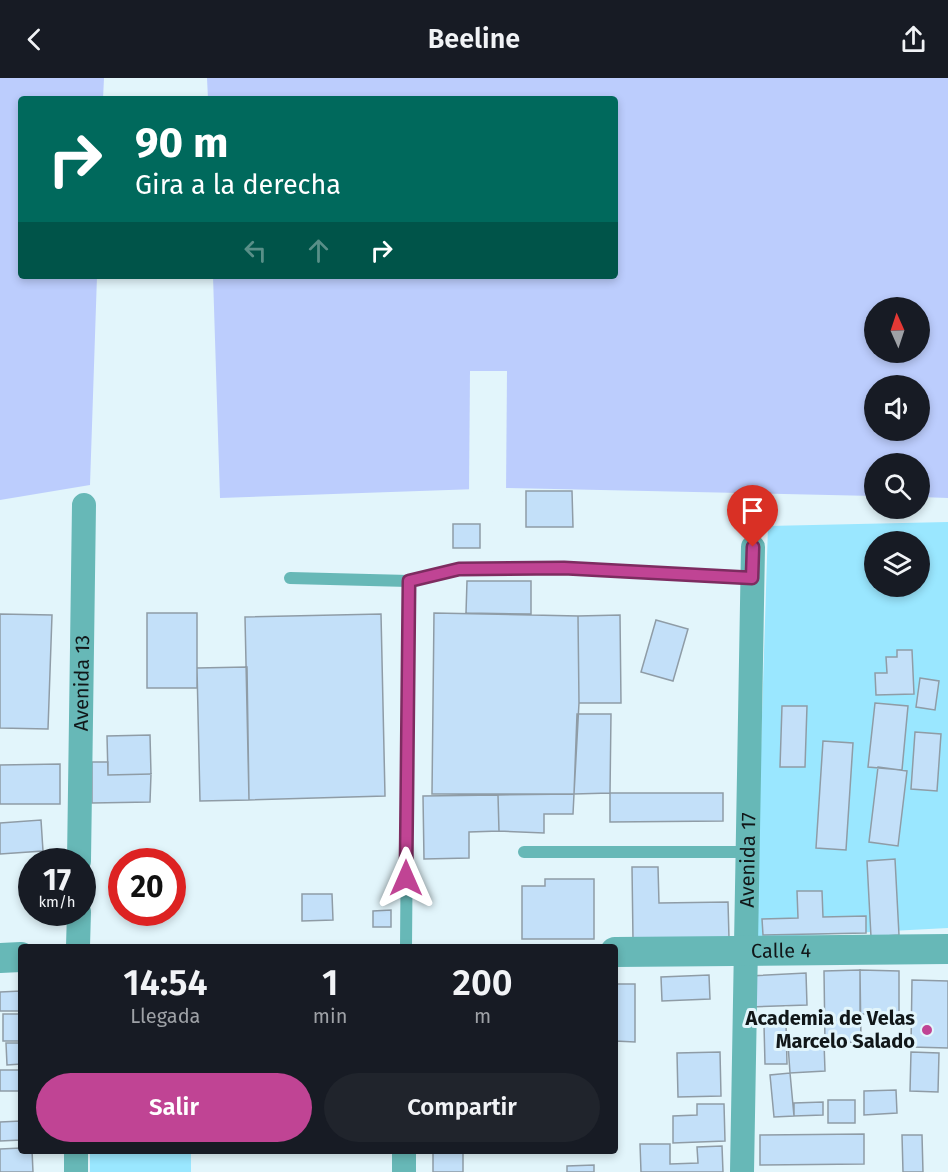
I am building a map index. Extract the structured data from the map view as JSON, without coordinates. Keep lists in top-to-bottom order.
{
  "streets": {
    "street": ["Avenida 13", "Avenida 17", "Calle 4"]
  },
  "crossings": [
    ["Avenida 17", "Calle 4"]
  ],
  "places": ["Academia de Velas Marcelo Salado"],
  "north": "top",
  "page": {
    "header": "Beeline",
    "turn": ["90 m", "Gira a la derecha"],
    "speed": "17 km/h",
    "limit": "20",
    "eta": [
      "14:54",
      "Llegada",
      "1",
      "min",
      "200",
      "m"
    ],
    "buttons": ["Salir", "Compartir"]
  }
}
